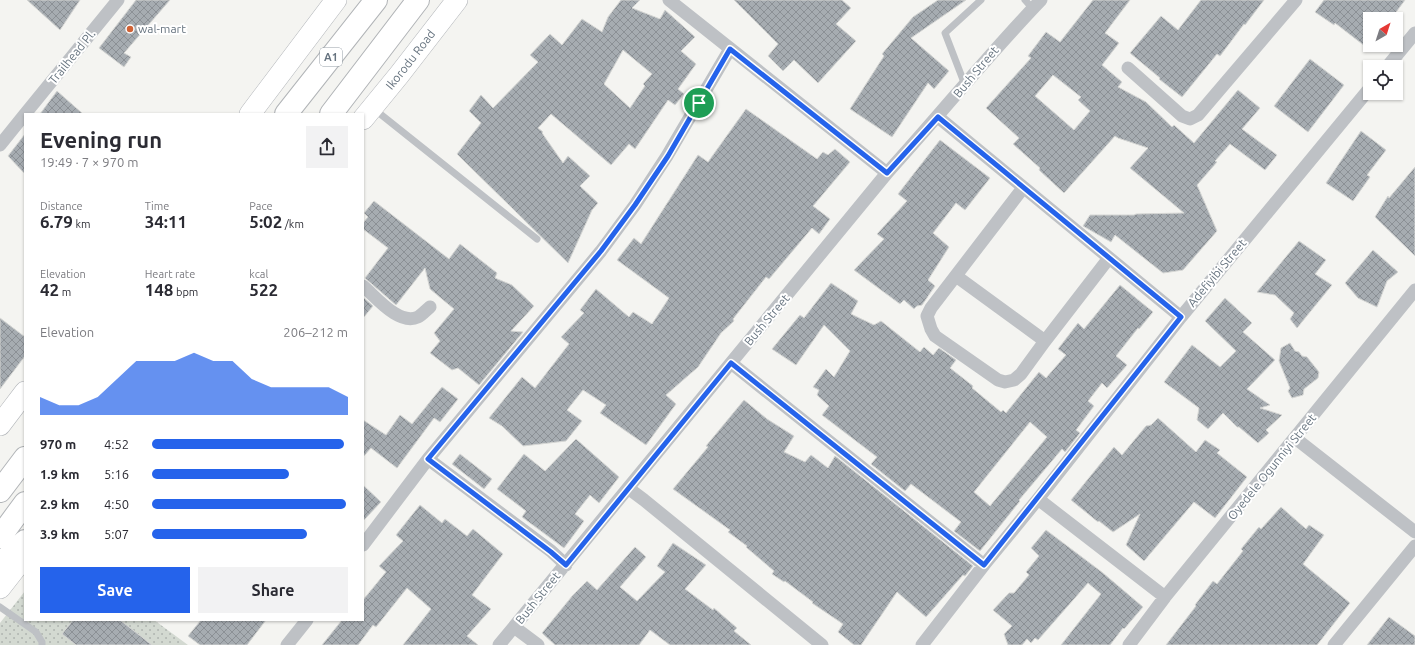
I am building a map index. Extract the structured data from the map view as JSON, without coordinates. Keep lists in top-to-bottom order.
{
  "streets": {
    "highway": ["A1"],
    "main road": ["Ikorodu Road"],
    "street": [
      "Trailhead Pl.",
      "Bush Street",
      "Adefiyibi Street",
      "Oyedele Ogunniyi Street"
    ]
  },
  "places": ["wal-mart"],
  "north": "top right",
  "page": {
    "heading": ["Evening run", "19:49 · 7 × 970 m"],
    "stats": [
      ["Distance", "6.79 km"],
      ["Time", "34:11"],
      ["Pace", "5:02 /km"],
      ["Elevation", "42 m"],
      ["Heart rate", "148 bpm"],
      ["kcal", "522"]
    ],
    "chart": ["Elevation", "206–212 m"],
    "list": [
      {
        "name": "970 m",
        "note": "4:52"
      },
      {
        "name": "1.9 km",
        "note": "5:16"
      },
      {
        "name": "2.9 km",
        "note": "4:50"
      },
      {
        "name": "3.9 km",
        "note": "5:07"
      }
    ],
    "buttons": ["Save", "Share"]
  }
}
